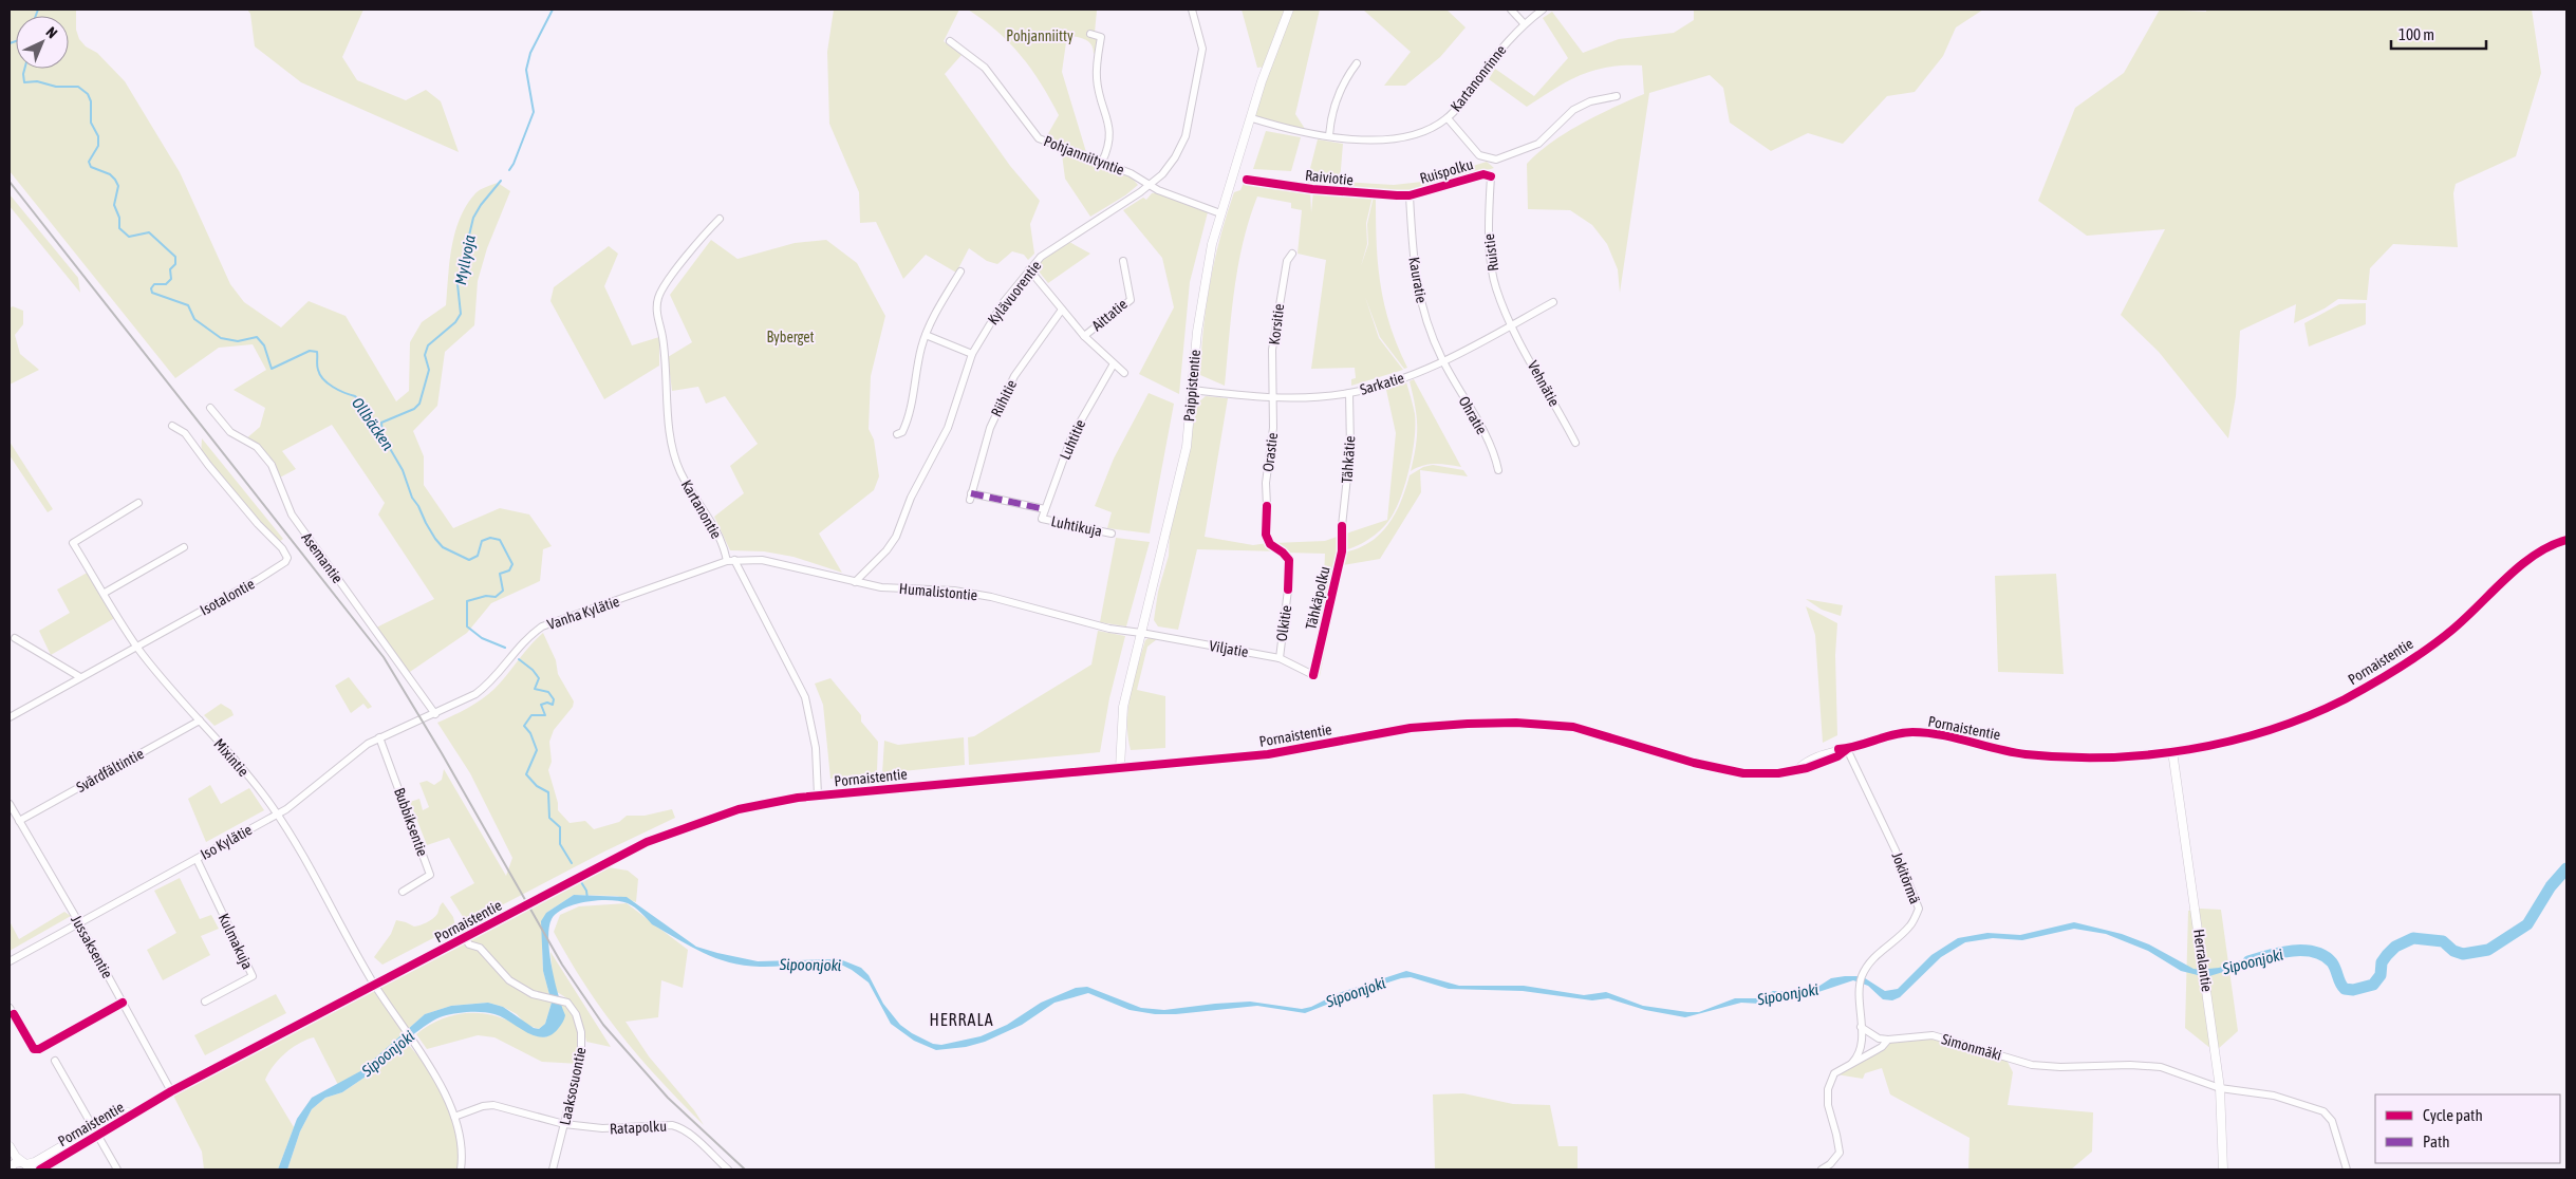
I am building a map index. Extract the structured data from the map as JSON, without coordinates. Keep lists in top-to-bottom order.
{
  "streets": {
    "street": [
      "Kartanonrinne",
      "Pohjanniityntie",
      "Ruistie",
      "Kauratie",
      "Kylävuorentie",
      "Aittatie",
      "Korsitie",
      "Sarkatie",
      "Vehnätie",
      "Paippistentie",
      "Riihitie",
      "Ohratie",
      "Luhtitie",
      "Orastie",
      "Tähkätie",
      "Kartanontie",
      "Luhtikuja",
      "Asemantie",
      "Humalistontie",
      "Isotalontie",
      "Vanha Kylätie",
      "Olkitie",
      "Viljatie",
      "Pornaistentie",
      "Mixintie",
      "Svärdfältintie",
      "Bubbiksentie",
      "Iso Kylätie",
      "Jokitörmä",
      "Kulmakuja",
      "Jussaksentie",
      "Herralantie",
      "Simonmäki",
      "Laaksosuontie",
      "Ratapolku"
    ],
    "cycle path": ["Ruispolku", "Tähkäpolku"]
  },
  "crossings": [
    ["Kartanonrinne", "Paippistentie"],
    ["Pohjanniityntie", "Kylävuorentie"],
    ["Pohjanniityntie", "Paippistentie"],
    ["Ruistie", "Sarkatie"],
    ["Ruistie", "Vehnätie"],
    ["Kauratie", "Sarkatie"],
    ["Kauratie", "Ohratie"],
    ["Kylävuorentie", "Humalistontie"],
    ["Korsitie", "Sarkatie"],
    ["Korsitie", "Orastie"],
    ["Sarkatie", "Vehnätie"],
    ["Sarkatie", "Paippistentie"],
    ["Sarkatie", "Ohratie"],
    ["Sarkatie", "Orastie"],
    ["Sarkatie", "Tähkätie"],
    ["Paippistentie", "Humalistontie"],
    ["Paippistentie", "Viljatie"],
    ["Paippistentie", "Pornaistentie"],
    ["Riihitie", "Luhtitie"],
    ["Luhtitie", "Luhtikuja"],
    ["Kartanontie", "Vanha Kylätie"],
    ["Asemantie", "Vanha Kylätie"],
    ["Asemantie", "Iso Kylätie"],
    ["Humalistontie", "Viljatie"],
    ["Isotalontie", "Mixintie"],
    ["Vanha Kylätie", "Iso Kylätie"],
    ["Olkitie", "Viljatie"],
    ["Pornaistentie", "Mixintie"],
    ["Pornaistentie", "Jokitörmä"],
    ["Pornaistentie", "Jussaksentie"],
    ["Pornaistentie", "Herralantie"],
    ["Pornaistentie", "Laaksosuontie"],
    ["Mixintie", "Svärdfältintie"],
    ["Mixintie", "Iso Kylätie"],
    ["Mixintie", "Ratapolku"],
    ["Svärdfältintie", "Jussaksentie"],
    ["Bubbiksentie", "Iso Kylätie"],
    ["Iso Kylätie", "Kulmakuja"],
    ["Iso Kylätie", "Jussaksentie"],
    ["Herralantie", "Simonmäki"],
    ["Laaksosuontie", "Ratapolku"]
  ],
  "districts": ["HERRALA"],
  "water": ["Myllyoja", "Ollbäcken", "Sipoonjoki"],
  "parks": ["Pohjanniitty", "Byberget"],
  "legend": ["Cycle path", "Path"],
  "scale_bar": "100 m",
  "north": "top right"
}
